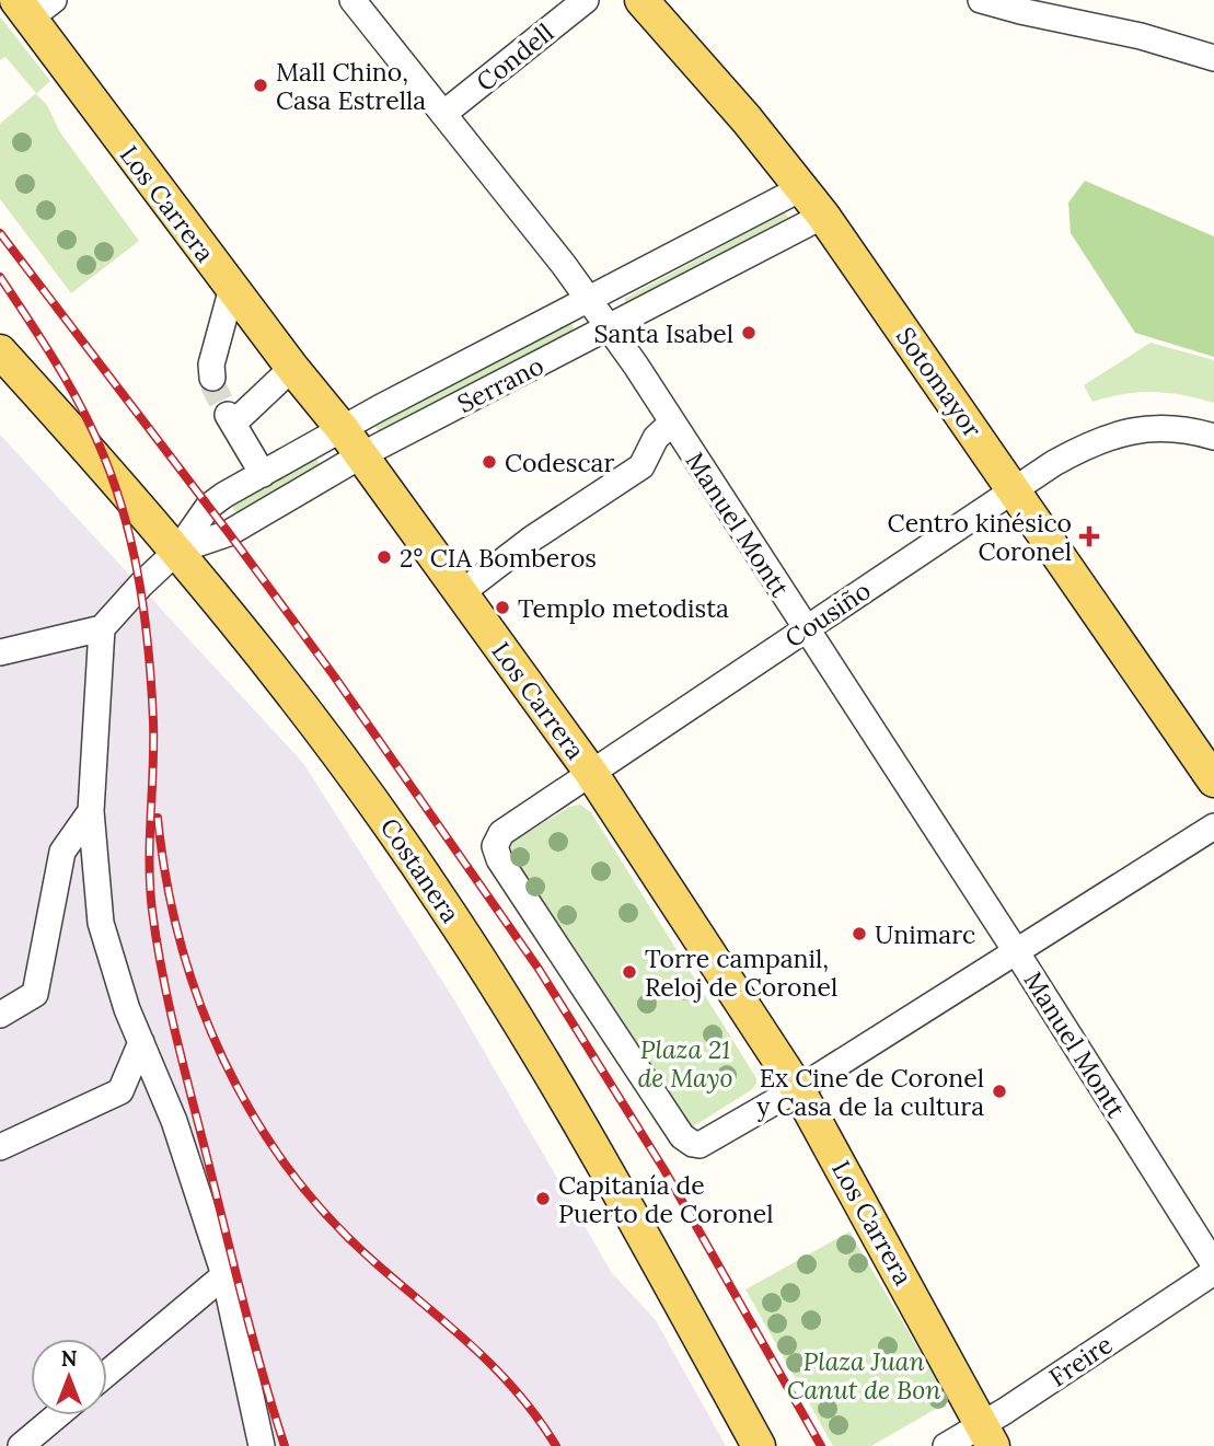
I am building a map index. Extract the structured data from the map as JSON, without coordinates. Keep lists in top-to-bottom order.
{
  "streets": {
    "main road": ["Los Carrera", "Sotomayor", "Costanera"],
    "street": [
      "Condell",
      "Serrano",
      "Manuel Montt",
      "Cousiño",
      "Freire"
    ]
  },
  "crossings": [
    ["Condell", "Manuel Montt"],
    ["Los Carrera", "Serrano"],
    ["Los Carrera", "Cousiño"],
    ["Los Carrera", "Freire"],
    ["Sotomayor", "Serrano"],
    ["Sotomayor", "Cousiño"],
    ["Serrano", "Manuel Montt"],
    ["Serrano", "Costanera"],
    ["Manuel Montt", "Cousiño"]
  ],
  "parks": ["Plaza 21 de Mayo", "Plaza Juan Canut de Bon"],
  "places": {
    "other": [
      "Mall Chino, Casa Estrella",
      "Santa Isabel",
      "Codescar",
      "2° CIA Bomberos",
      "Templo metodista",
      "Unimarc",
      "Torre campanil, Reloj de Coronel",
      "Ex Cine de Coronel y Casa de la cultura",
      "Capitanía de Puerto de Coronel"
    ],
    "health": ["Centro kinésico Coronel"]
  },
  "north": "top"
}
